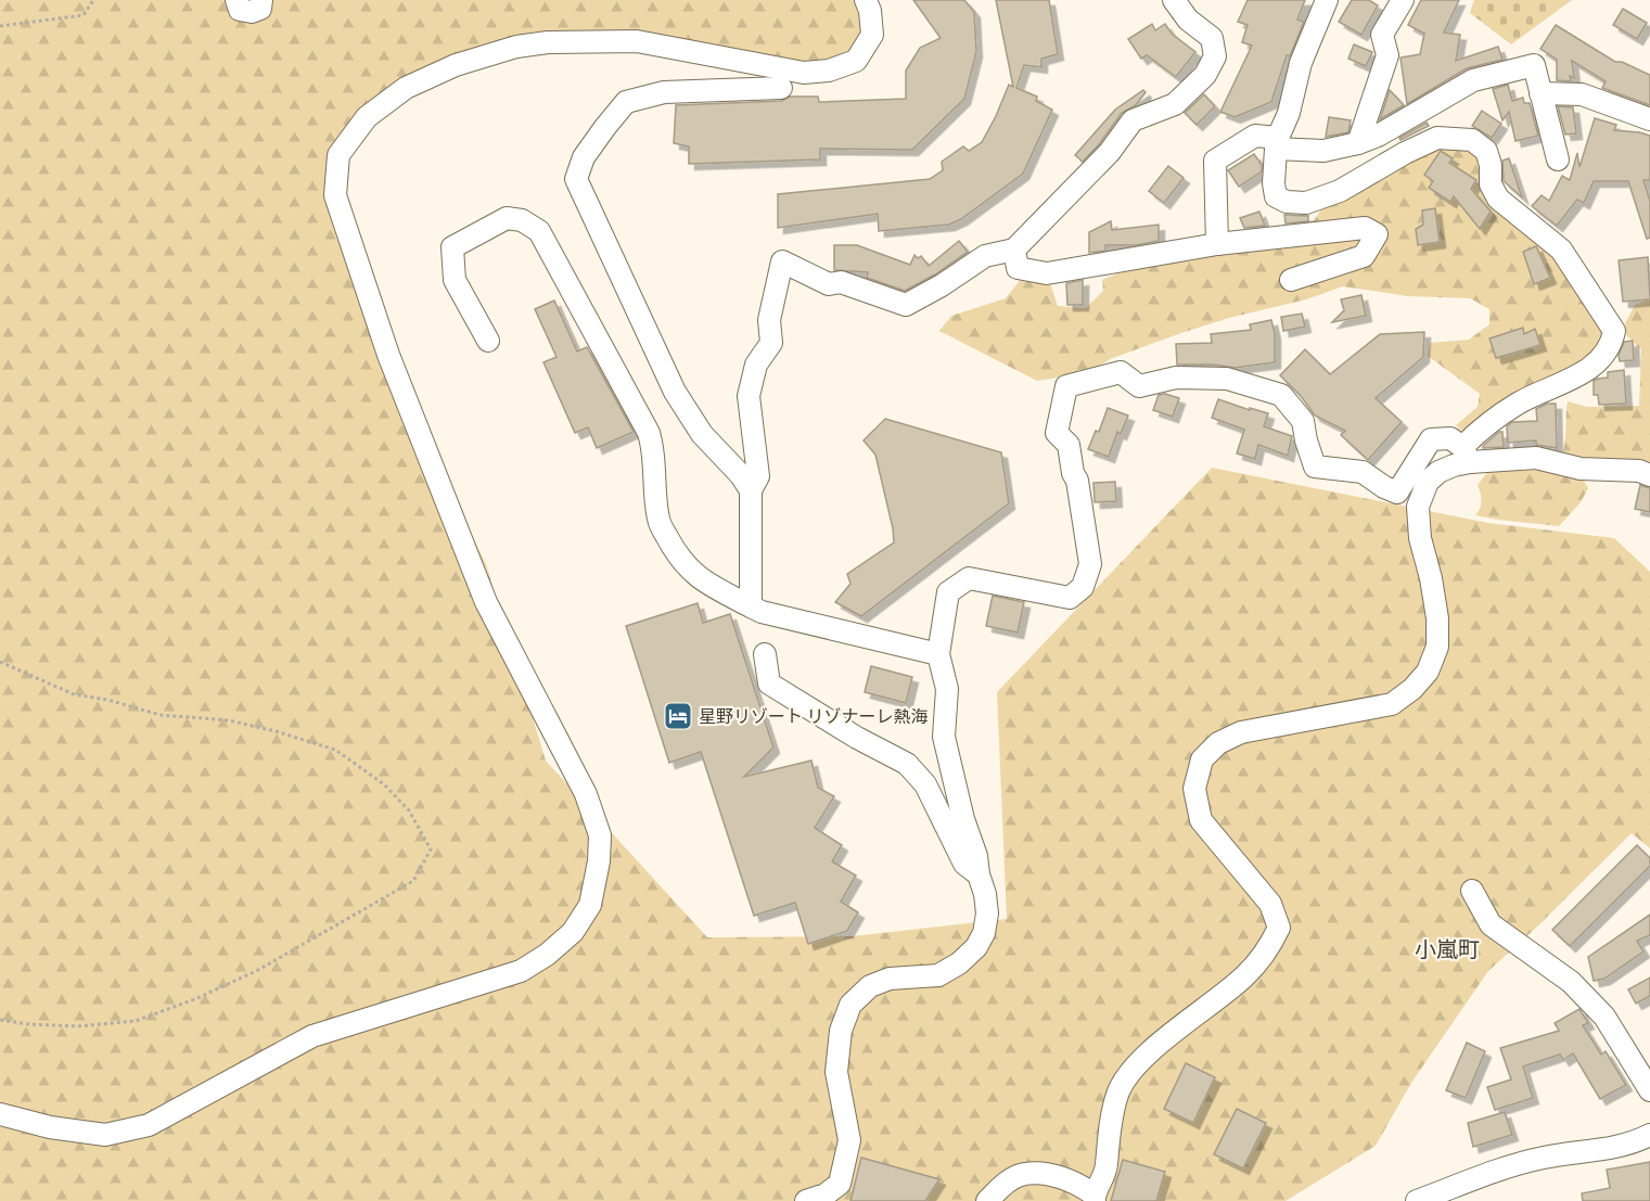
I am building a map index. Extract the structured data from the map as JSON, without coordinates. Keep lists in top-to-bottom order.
{
  "districts": ["小嵐町"],
  "places": {
    "hotel": ["星野リゾート リゾナーレ熱海"]
  }
}
